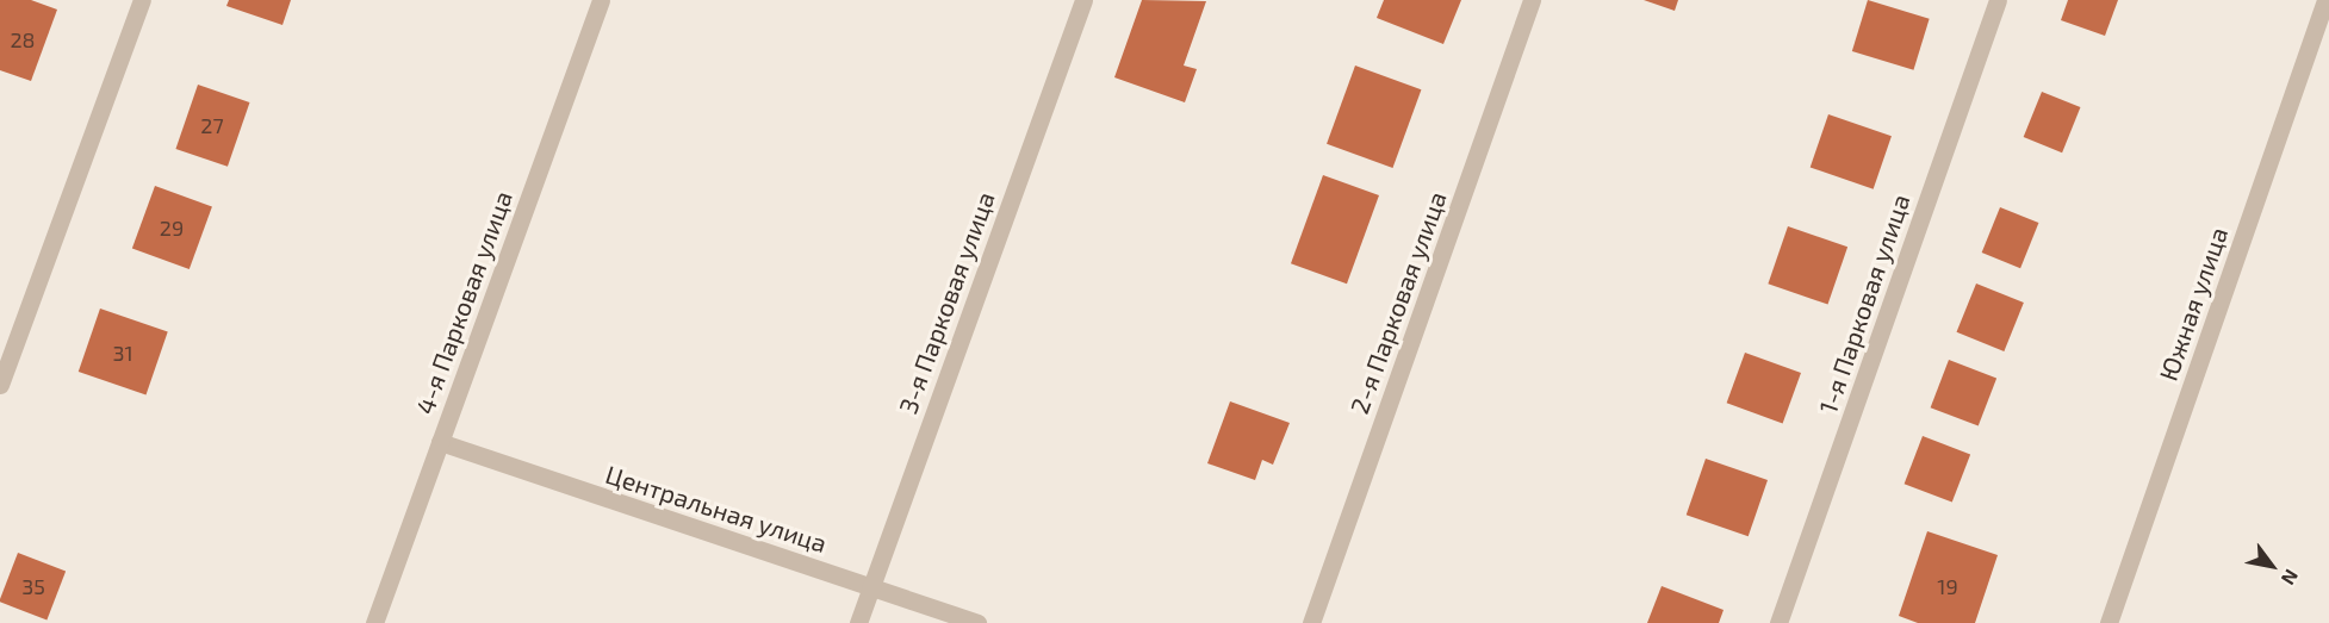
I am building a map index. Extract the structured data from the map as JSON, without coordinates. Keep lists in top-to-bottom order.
{
  "streets": {
    "street": [
      "4-я Парковая улица",
      "3-я Парковая улица",
      "2-я Парковая улица",
      "1-я Парковая улица",
      "Южная улица",
      "Центральная улица"
    ]
  },
  "crossings": [
    ["4-я Парковая улица", "Центральная улица"],
    ["3-я Парковая улица", "Центральная улица"]
  ],
  "house_numbers": [
    "28",
    "27",
    "29",
    "31",
    "35",
    "19"
  ],
  "north": "bottom right"
}
